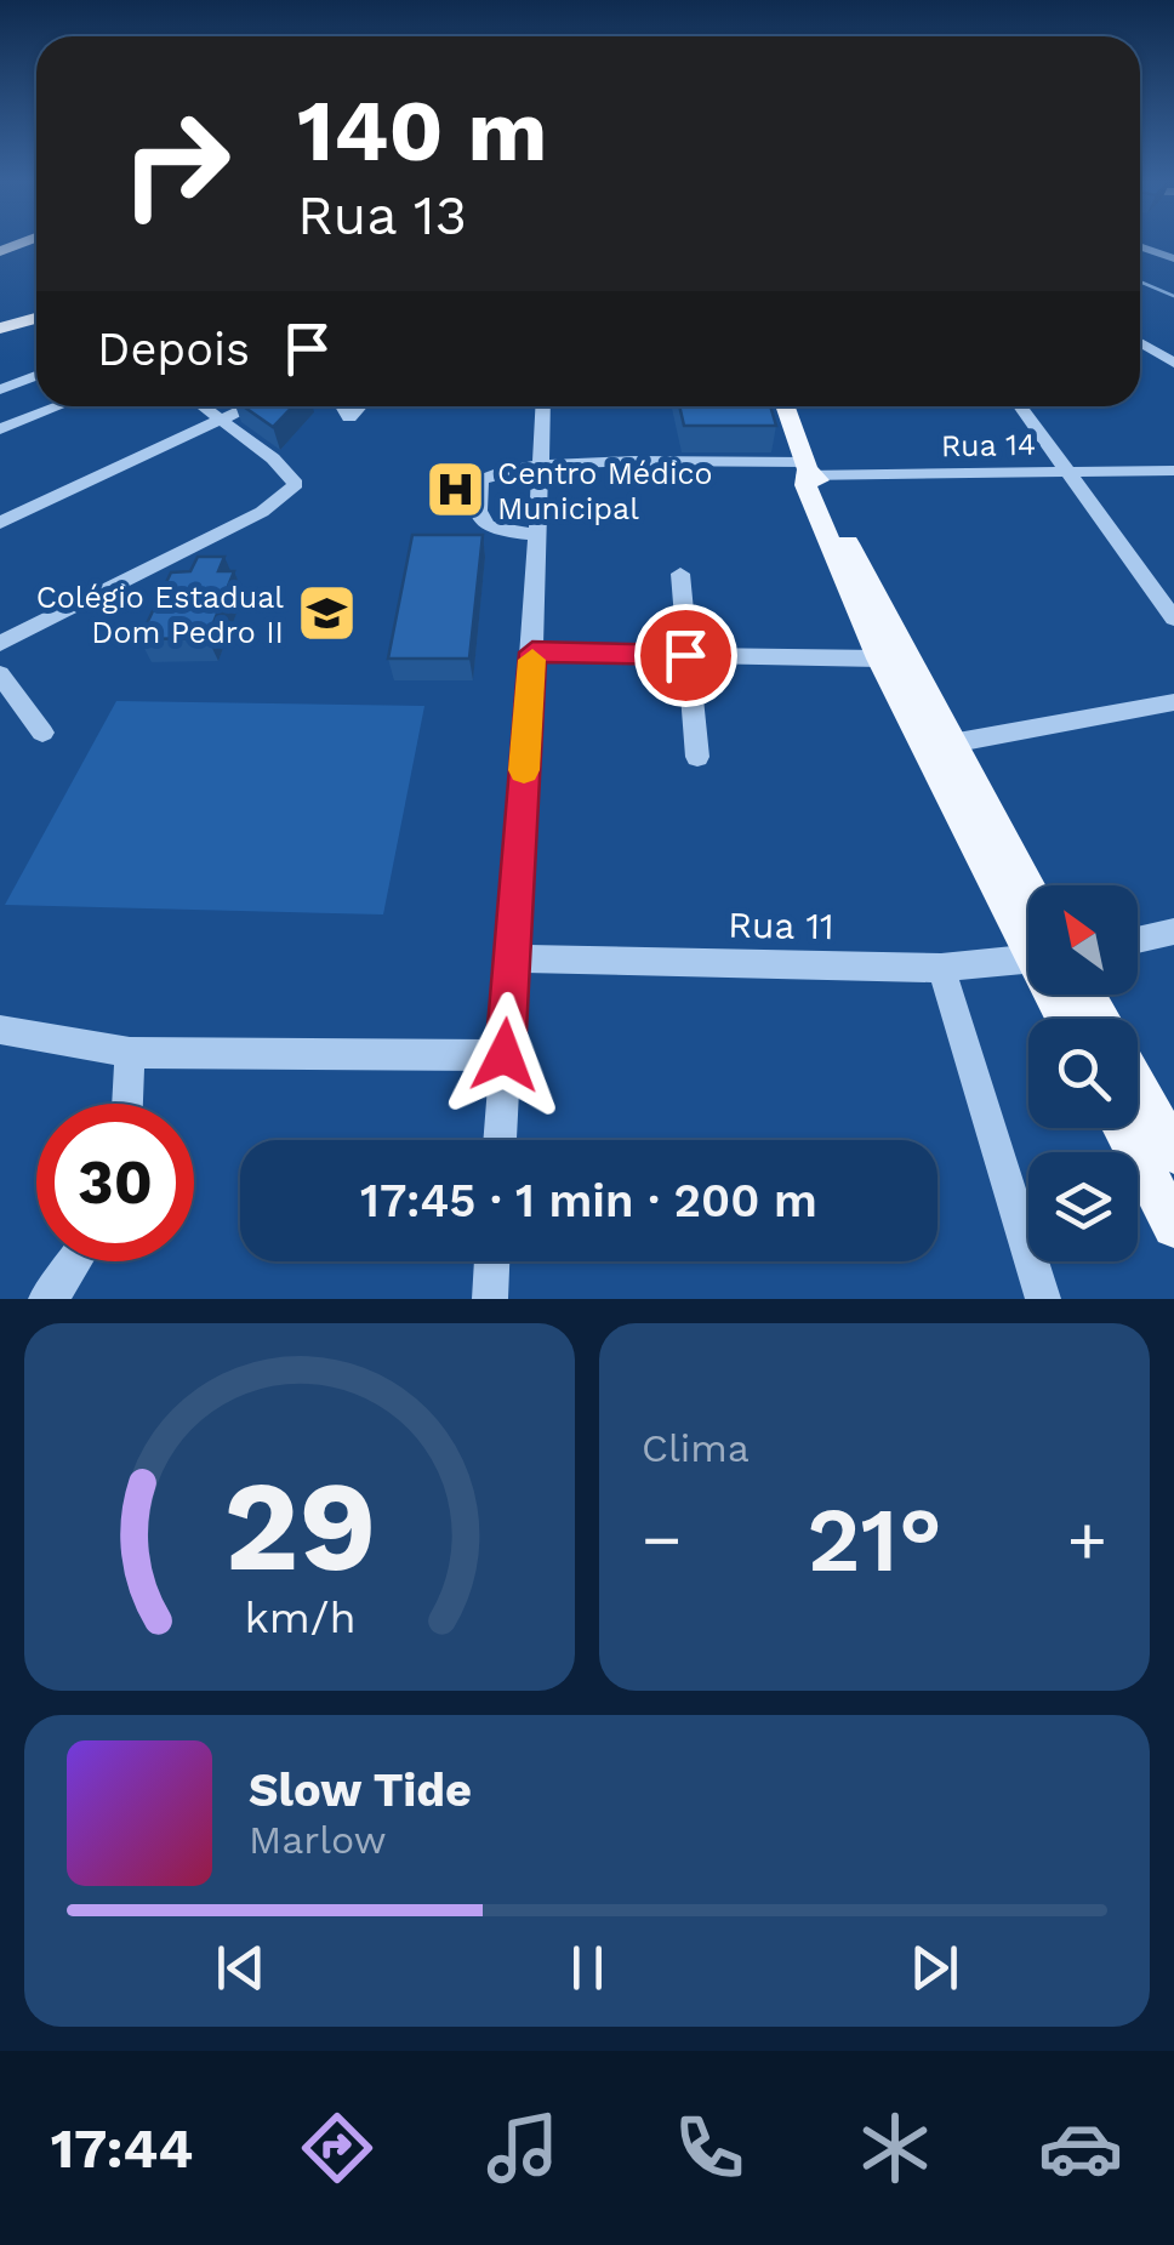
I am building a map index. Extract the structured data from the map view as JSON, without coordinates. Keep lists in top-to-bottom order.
{
  "streets": {
    "street": ["Rua 14", "Rua 11"]
  },
  "places": {
    "hospital": ["Centro Médico Municipal"],
    "school or university": ["Colégio Estadual Dom Pedro II"]
  },
  "north": "top left",
  "page": {
    "turn": ["140 m", "Rua 13"],
    "then": "Depois",
    "limit": "30",
    "trip": "17:45 · 1 min · 200 m",
    "tile": "Clima",
    "heat": ["−", "21°", "+"],
    "song": ["Slow Tide", "Marlow"],
    "tabs": "17:44",
    "gauge": ["29", "km/h"]
  }
}
